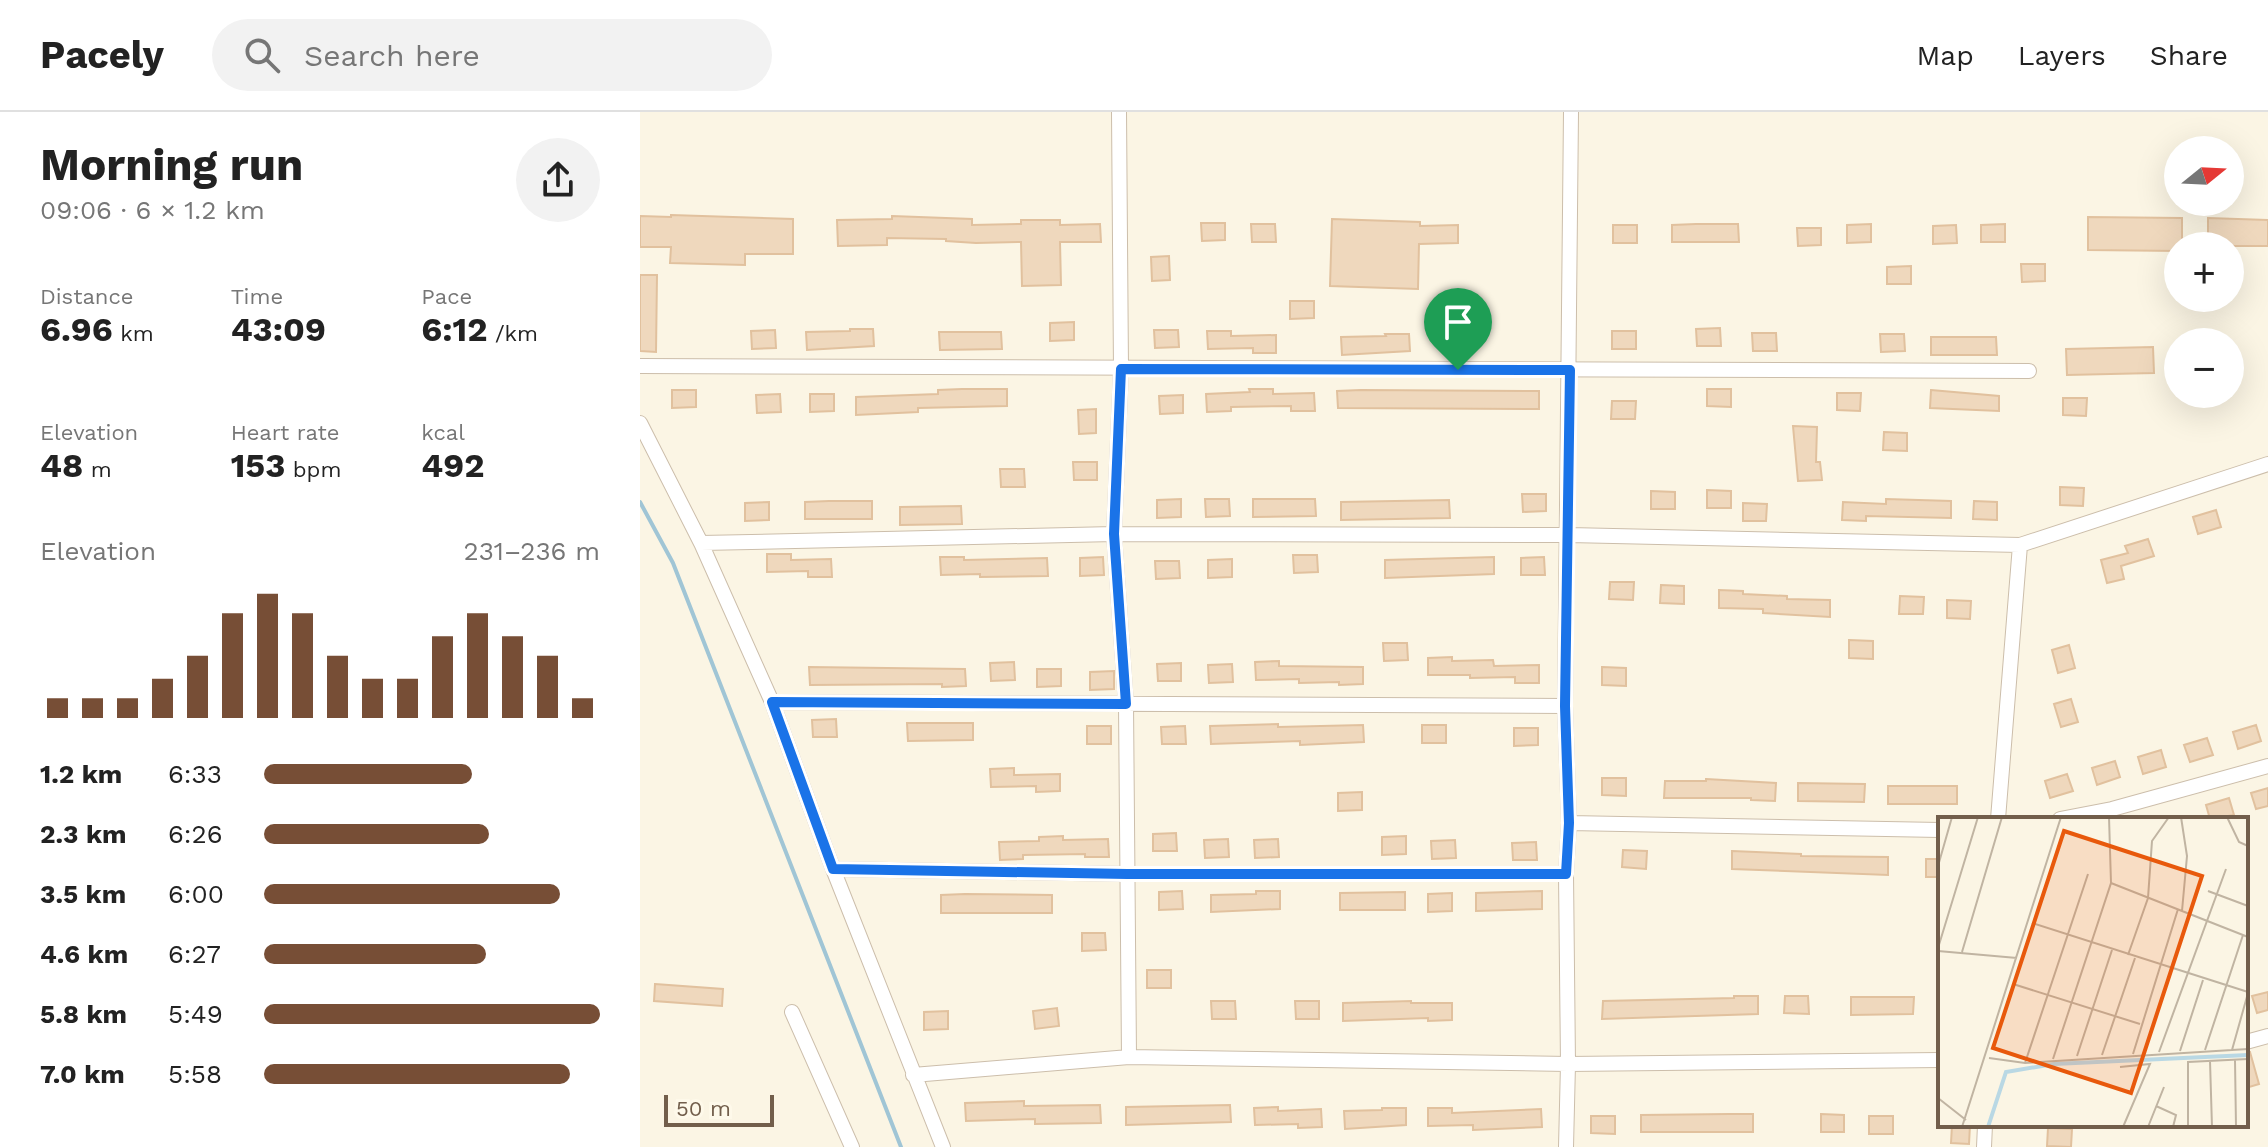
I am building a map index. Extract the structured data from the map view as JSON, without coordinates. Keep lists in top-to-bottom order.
{
  "scale_bar": "50 m",
  "north": "right",
  "page": {
    "header": "Pacely",
    "search": "Search here",
    "nav": ["Map", "Layers", "Share"],
    "heading": ["Morning run", "09:06 · 6 × 1.2 km"],
    "map_buttons": ["+", "−"],
    "stats": [
      ["Distance", "6.96 km"],
      ["Time", "43:09"],
      ["Pace", "6:12 /km"],
      ["Elevation", "48 m"],
      ["Heart rate", "153 bpm"],
      ["kcal", "492"]
    ],
    "chart": ["Elevation", "231–236 m"],
    "list": [
      {
        "name": "1.2 km",
        "note": "6:33"
      },
      {
        "name": "2.3 km",
        "note": "6:26"
      },
      {
        "name": "3.5 km",
        "note": "6:00"
      },
      {
        "name": "4.6 km",
        "note": "6:27"
      },
      {
        "name": "5.8 km",
        "note": "5:49"
      },
      {
        "name": "7.0 km",
        "note": "5:58"
      }
    ],
    "scale": "50 m"
  }
}
